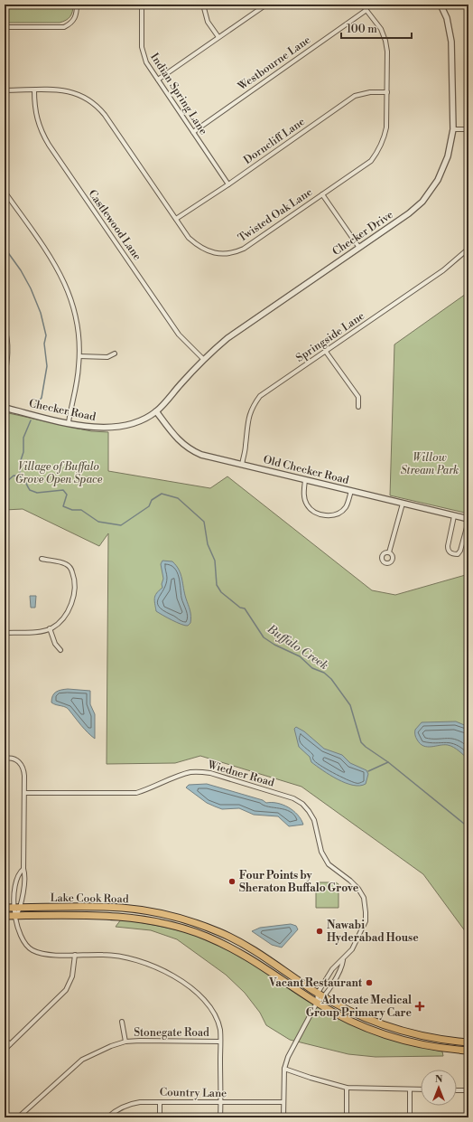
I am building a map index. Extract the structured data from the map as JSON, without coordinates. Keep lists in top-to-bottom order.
{
  "streets": {
    "main road": ["Lake Cook Road"],
    "street": [
      "Westbourne Lane",
      "Indian Spring Lane",
      "Dorncliff Lane",
      "Twisted Oak Lane",
      "Castlewood Lane",
      "Checker Drive",
      "Springside Lane",
      "Checker Road",
      "Old Checker Road",
      "Wiedner Road",
      "Stonegate Road",
      "Country Lane"
    ]
  },
  "crossings": [
    ["Westbourne Lane", "Indian Spring Lane"],
    ["Westbourne Lane", "Twisted Oak Lane"],
    ["Indian Spring Lane", "Dorncliff Lane"],
    ["Dorncliff Lane", "Twisted Oak Lane"],
    ["Twisted Oak Lane", "Castlewood Lane"],
    ["Castlewood Lane", "Checker Drive"],
    ["Checker Drive", "Checker Road"],
    ["Checker Drive", "Old Checker Road"],
    ["Springside Lane", "Old Checker Road"],
    ["Checker Road", "Old Checker Road"]
  ],
  "water": ["Buffalo Creek"],
  "parks": ["Willow Stream Park", "Village of Buffalo Grove Open Space"],
  "places": {
    "other": ["Four Points by Sheraton Buffalo Grove", "Nawabi Hyderabad House", "Vacant Restaurant"],
    "health": ["Advocate Medical Group Primary Care"]
  },
  "scale_bar": "100 m",
  "north": "top"
}
